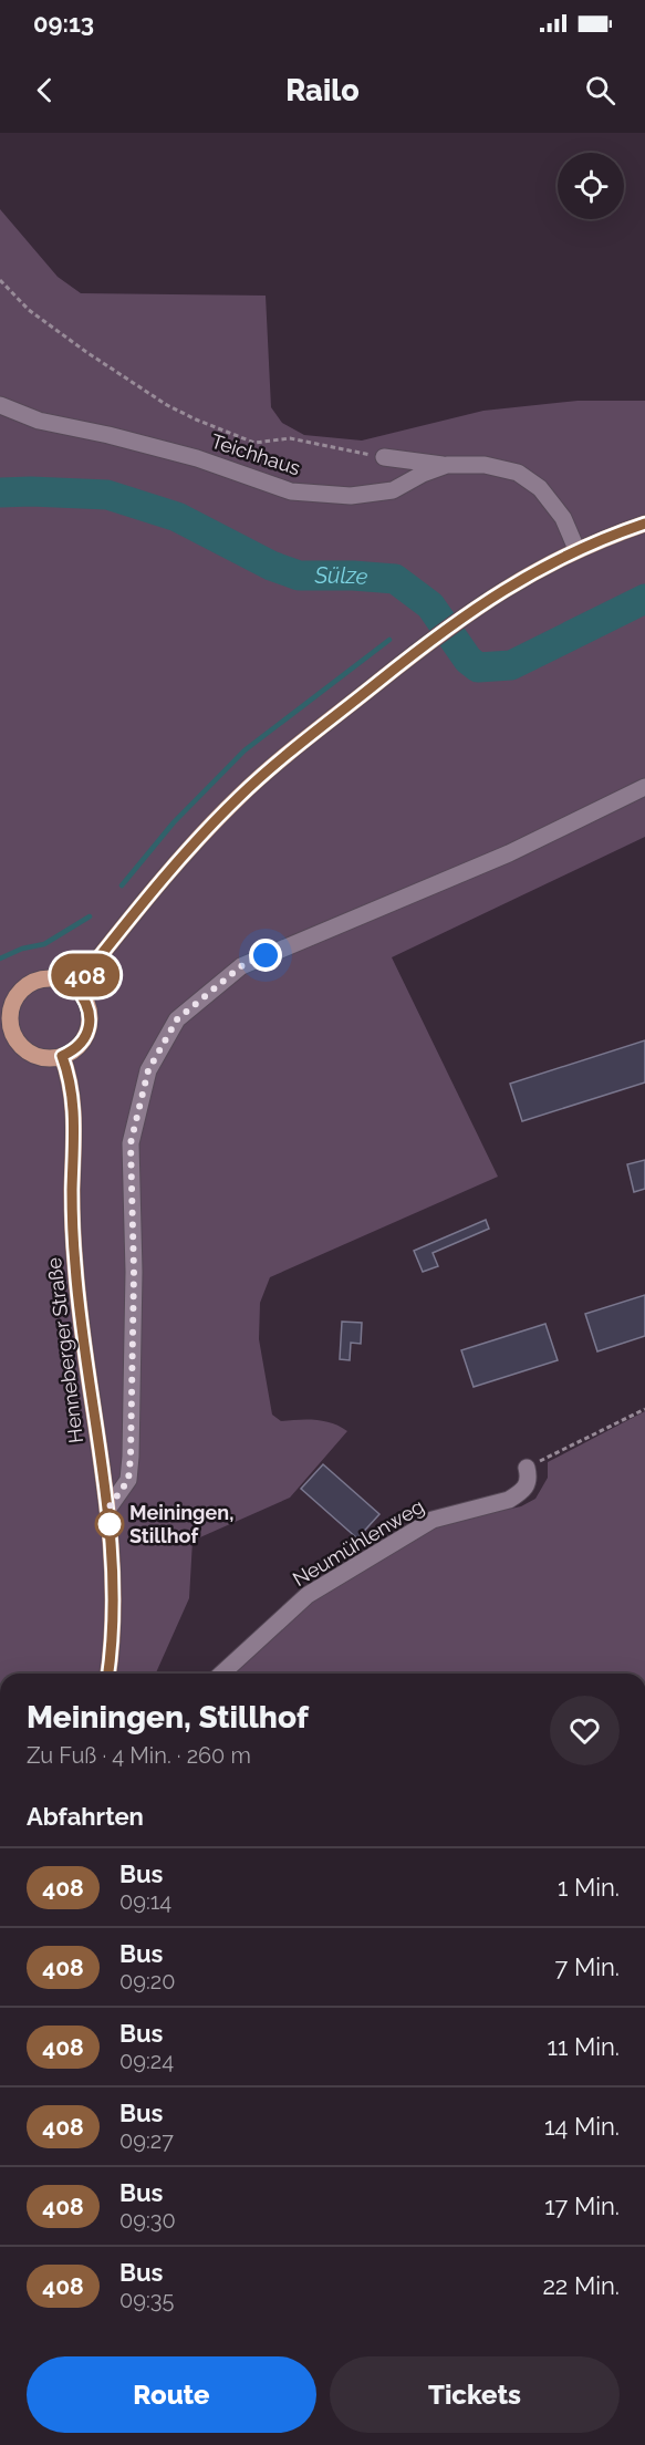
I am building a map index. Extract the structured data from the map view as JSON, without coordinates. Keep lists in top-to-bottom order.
{
  "streets": {
    "main road": ["Henneberger Straße"],
    "street": ["Teichhaus", "Neumühlenweg"]
  },
  "water": ["Sülze"],
  "places": ["Meiningen, Stillhof"],
  "lines": ["bus line 408"],
  "page": {
    "status": "09:13",
    "header": "Railo",
    "on_map": "408",
    "heading": [
      ["Meiningen, Stillhof", "Zu Fuß · 4 Min. · 260 m"],
      "Abfahrten"
    ],
    "list": [
      {
        "mark": "408",
        "name": "Bus",
        "note": "09:14",
        "value": "1 Min."
      },
      {
        "mark": "408",
        "name": "Bus",
        "note": "09:20",
        "value": "7 Min."
      },
      {
        "mark": "408",
        "name": "Bus",
        "note": "09:24",
        "value": "11 Min."
      },
      {
        "mark": "408",
        "name": "Bus",
        "note": "09:27",
        "value": "14 Min."
      },
      {
        "mark": "408",
        "name": "Bus",
        "note": "09:30",
        "value": "17 Min."
      },
      {
        "mark": "408",
        "name": "Bus",
        "note": "09:35",
        "value": "22 Min."
      }
    ],
    "buttons": ["Route", "Tickets"]
  }
}
